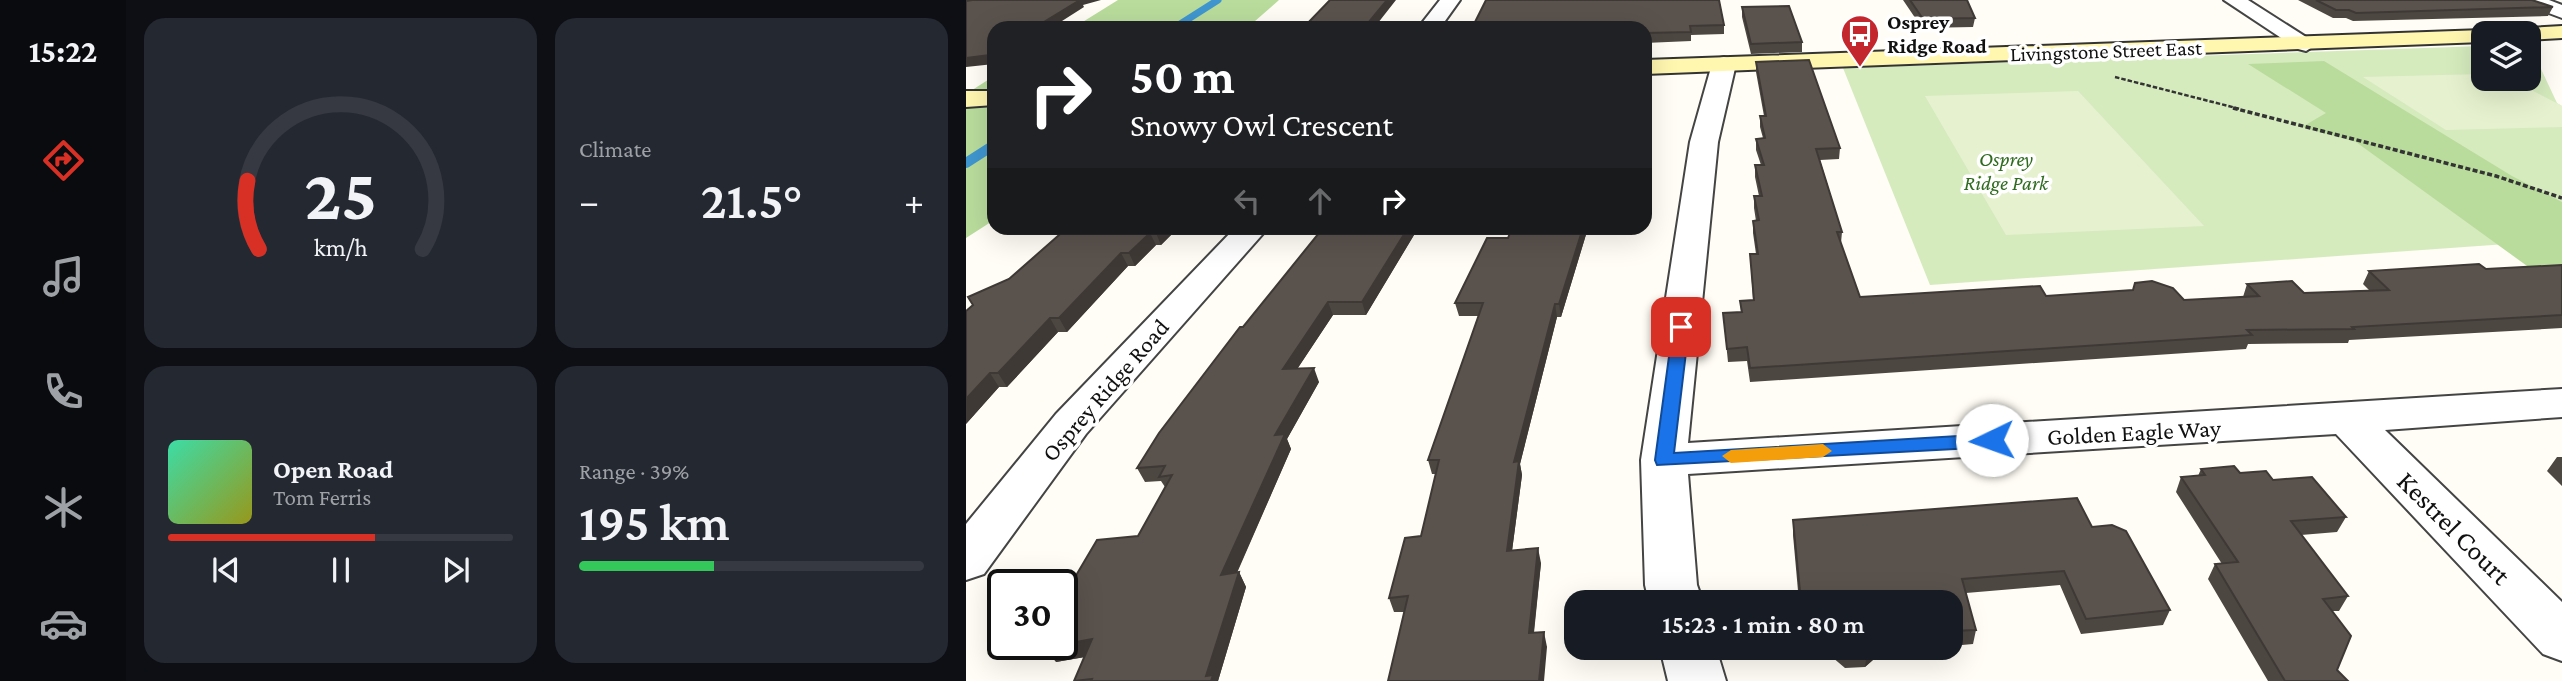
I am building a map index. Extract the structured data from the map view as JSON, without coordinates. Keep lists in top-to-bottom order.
{
  "streets": {
    "street": [
      "Livingstone Street East",
      "Osprey Ridge Road",
      "Golden Eagle Way",
      "Kestrel Court"
    ]
  },
  "crossings": [
    ["Golden Eagle Way", "Kestrel Court"]
  ],
  "parks": ["Osprey Ridge Park"],
  "places": {
    "bus stop": ["Osprey Ridge Road"]
  },
  "page": {
    "tabs": "15:22",
    "tile": [
      "Climate",
      ["Range · 39%", "195 km"]
    ],
    "turn": ["50 m", "Snowy Owl Crescent"],
    "heat": ["−", "21.5°", "+"],
    "song": ["Open Road", "Tom Ferris"],
    "limit": "30",
    "trip": "15:23 · 1 min · 80 m",
    "gauge": ["25", "km/h"]
  }
}
